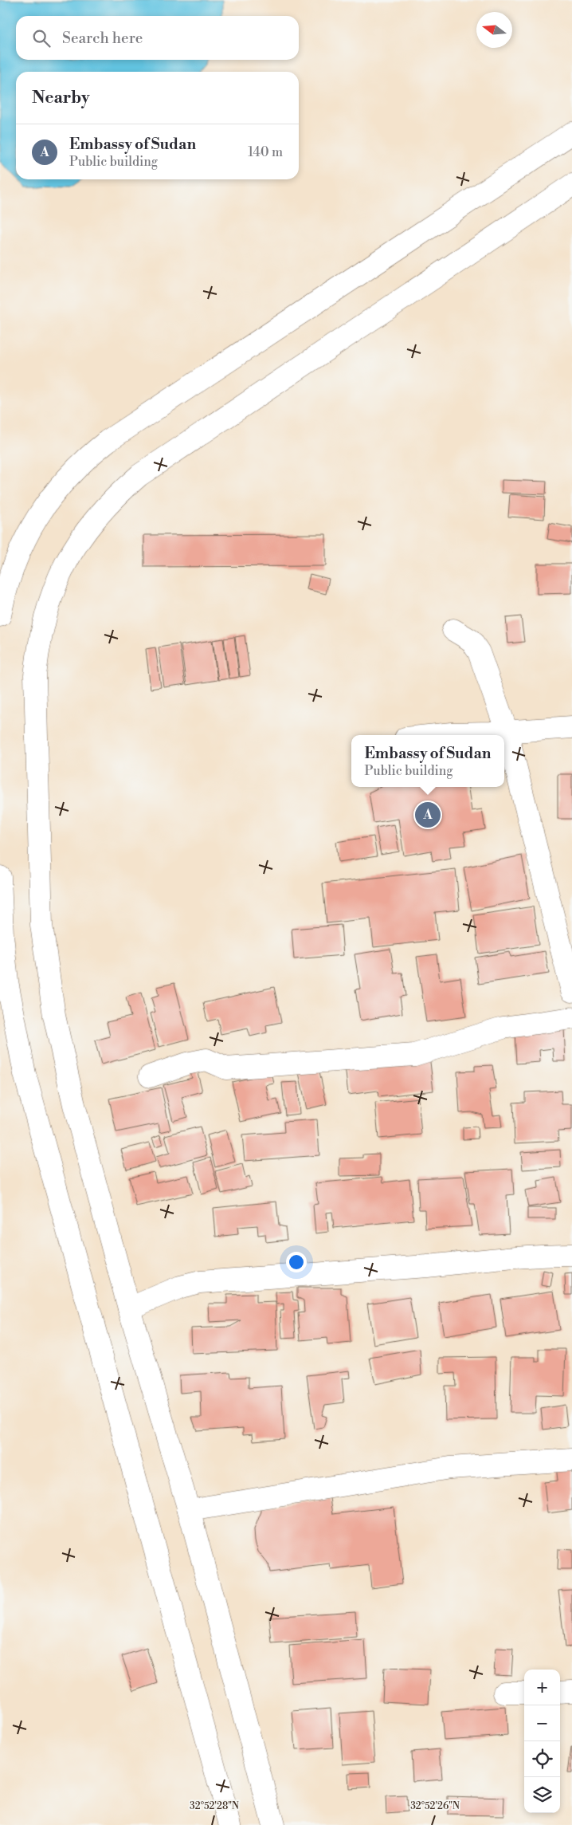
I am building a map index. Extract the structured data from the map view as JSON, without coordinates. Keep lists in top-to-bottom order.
{
  "north": "left",
  "page": {
    "search": "Search here",
    "heading": "Nearby",
    "list": [
      {
        "mark": "A",
        "name": "Embassy of Sudan",
        "note": "Public building",
        "value": "140 m"
      }
    ],
    "popup": ["Embassy of Sudan", "Public building"],
    "pins": "A",
    "map_buttons": ["+", "−"]
  },
  "coordinates": ["32°52'28\"N", "32°52'26\"N"]
}
